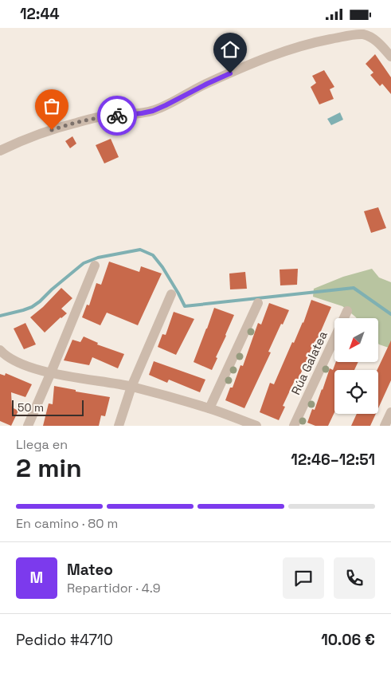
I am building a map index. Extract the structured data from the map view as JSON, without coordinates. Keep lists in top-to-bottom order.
{
  "streets": {
    "street": ["Rúa Galatea"]
  },
  "scale_bar": "50 m",
  "north": "bottom left",
  "page": {
    "status": "12:44",
    "scale": "50 m",
    "heading": ["2 min", "Llega en", "12:46–12:51"],
    "panel": [
      "Mateo",
      "Repartidor · 4.9",
      "Pedido #4710",
      "10.06 €"
    ],
    "bar": "En camino · 80 m",
    "round": "M"
  }
}
